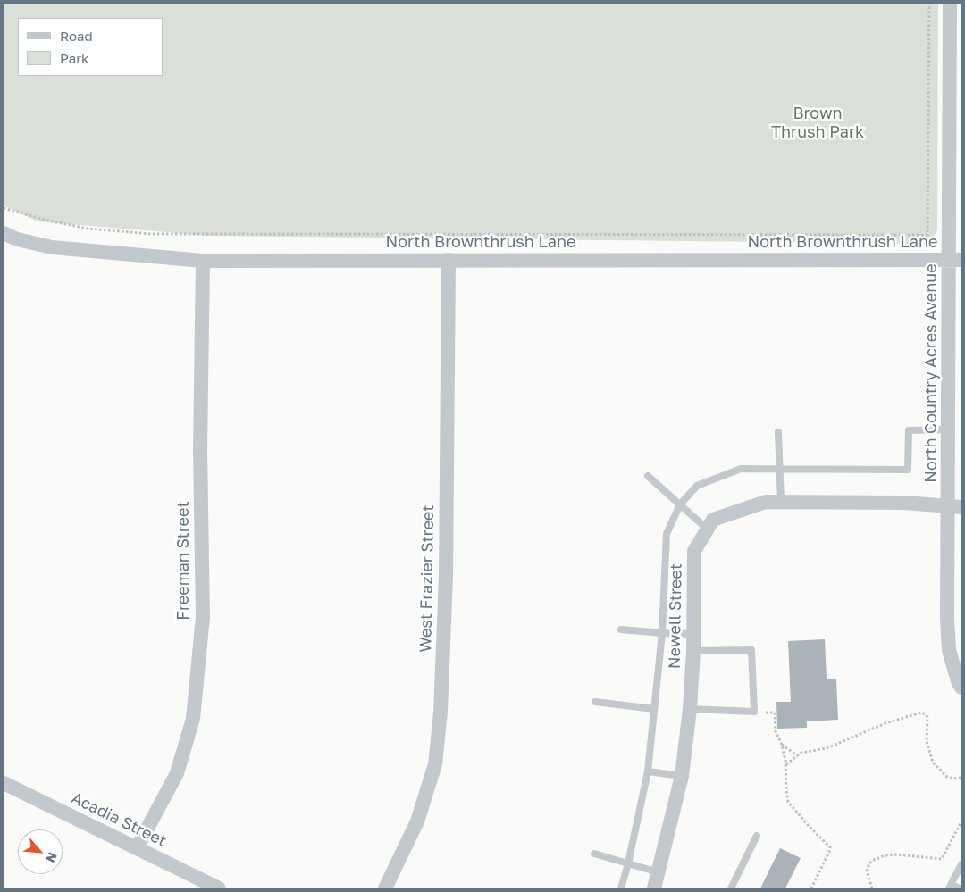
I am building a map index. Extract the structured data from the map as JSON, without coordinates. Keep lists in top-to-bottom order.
{
  "streets": {
    "street": [
      "North Brownthrush Lane",
      "North Country Acres Avenue",
      "Freeman Street",
      "West Frazier Street",
      "Newell Street",
      "Acadia Street"
    ]
  },
  "crossings": [
    ["North Brownthrush Lane", "North Country Acres Avenue"],
    ["North Brownthrush Lane", "Freeman Street"],
    ["North Brownthrush Lane", "West Frazier Street"],
    ["North Country Acres Avenue", "Newell Street"],
    ["Freeman Street", "Acadia Street"]
  ],
  "parks": ["Brown Thrush Park"],
  "legend": ["Road", "Park"],
  "north": "bottom right"
}
